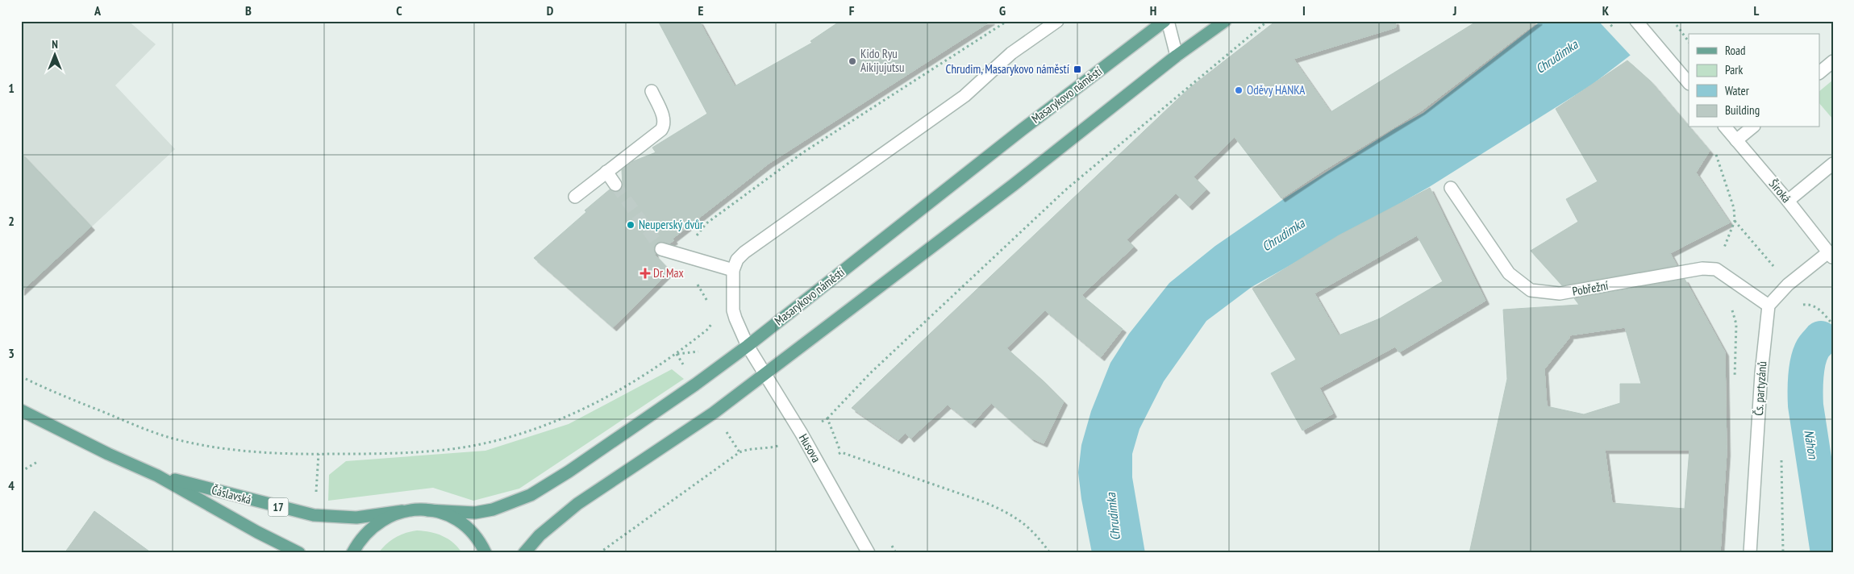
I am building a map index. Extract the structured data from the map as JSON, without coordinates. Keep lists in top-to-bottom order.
{
  "streets": {
    "main road": ["Masarykovo náměstí", "Čáslavská", "17"],
    "street": [
      "Široká",
      "Pobřežní",
      "Čs. partyzánů",
      "Husova"
    ]
  },
  "crossings": [
    ["Masarykovo náměstí", "Husova"],
    ["Masarykovo náměstí", "Čáslavská"]
  ],
  "water": ["Chrudimka", "Náhon"],
  "places": {
    "other": ["Kido Ryu Aikijujutsu", "Oděvy HANKA", "Neuperský dvůr"],
    "transit": ["Chrudim, Masarykovo náměstí"],
    "health": ["Dr. Max"]
  },
  "legend": [
    "Road",
    "Park",
    "Water",
    "Building"
  ],
  "north": "top",
  "grid": {
    "columns": [
      "A",
      "B",
      "C",
      "D",
      "E",
      "F",
      "G",
      "H",
      "I",
      "J",
      "K",
      "L"
    ],
    "rows": [
      "1",
      "2",
      "3",
      "4"
    ]
  }
}
